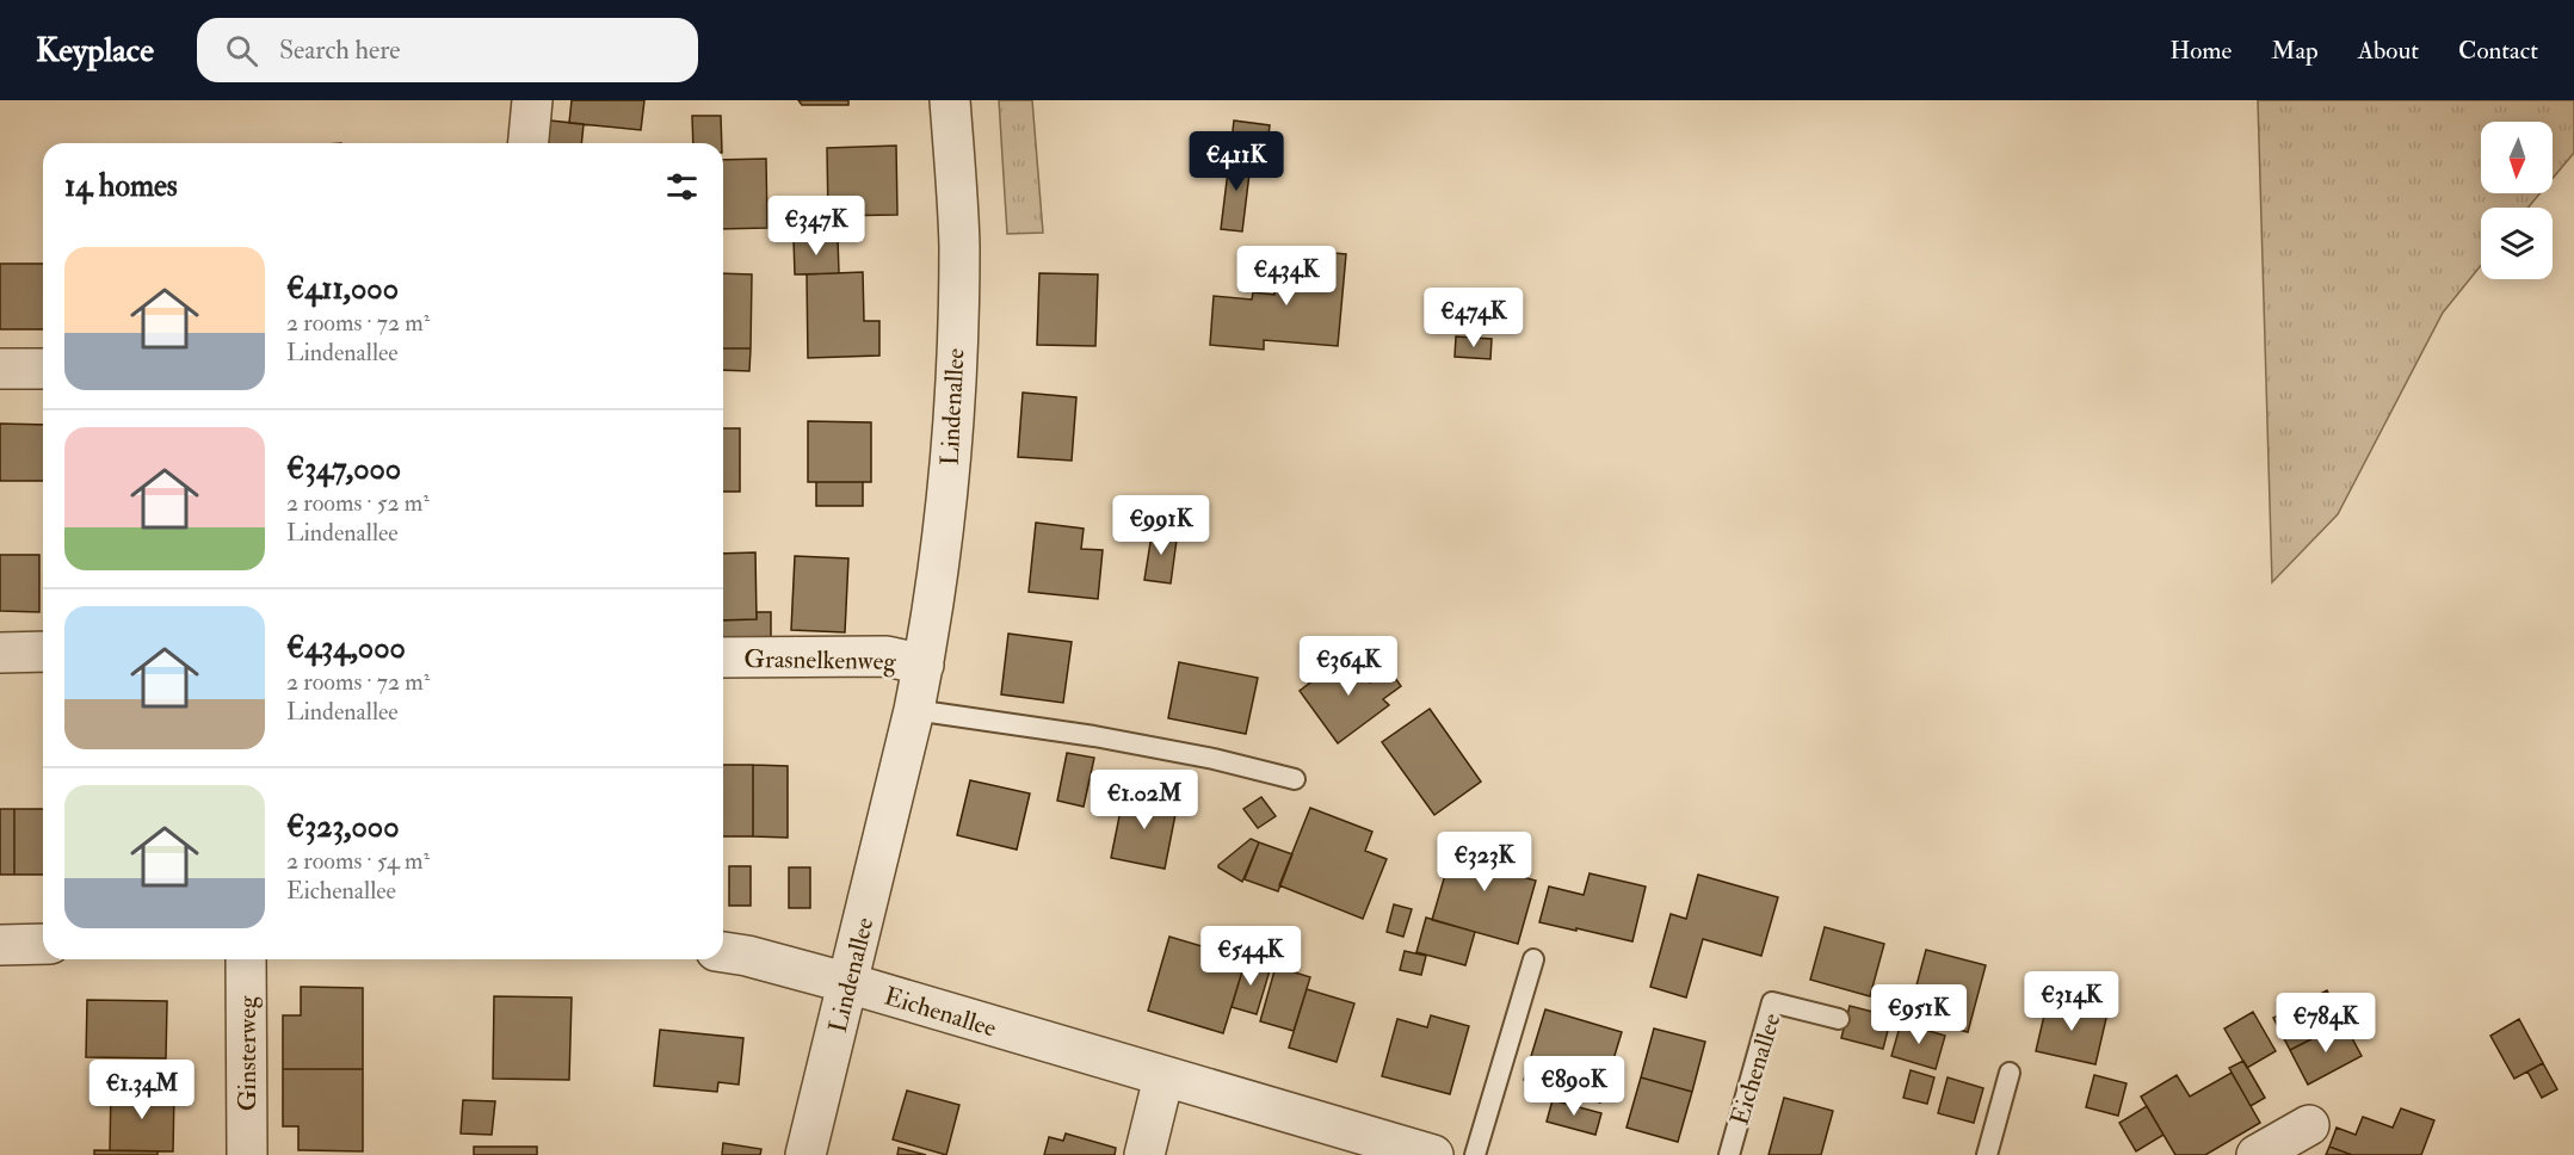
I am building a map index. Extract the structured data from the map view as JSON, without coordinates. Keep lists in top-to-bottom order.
{
  "streets": {
    "street": [
      "Lindenallee",
      "Grasnelkenweg",
      "Eichenallee",
      "Ginsterweg"
    ]
  },
  "crossings": [
    ["Lindenallee", "Grasnelkenweg"],
    ["Lindenallee", "Eichenallee"]
  ],
  "north": "bottom",
  "page": {
    "header": "Keyplace",
    "search": "Search here",
    "nav": [
      "Home",
      "Map",
      "About",
      "Contact"
    ],
    "price": [
      "€411K",
      "€347K",
      "€434K",
      "€474K",
      "€991K",
      "€364K",
      "€1.02M",
      "€323K",
      "€544K",
      "€314K",
      "€951K",
      "€784K",
      "€890K",
      "€1.34M"
    ],
    "heading": "14 homes",
    "list": [
      {
        "name": "€411,000",
        "note": "2 rooms · 72 m² · Lindenallee"
      },
      {
        "name": "€347,000",
        "note": "2 rooms · 52 m² · Lindenallee"
      },
      {
        "name": "€434,000",
        "note": "2 rooms · 72 m² · Lindenallee"
      },
      {
        "name": "€323,000",
        "note": "2 rooms · 54 m² · Eichenallee"
      }
    ]
  }
}
